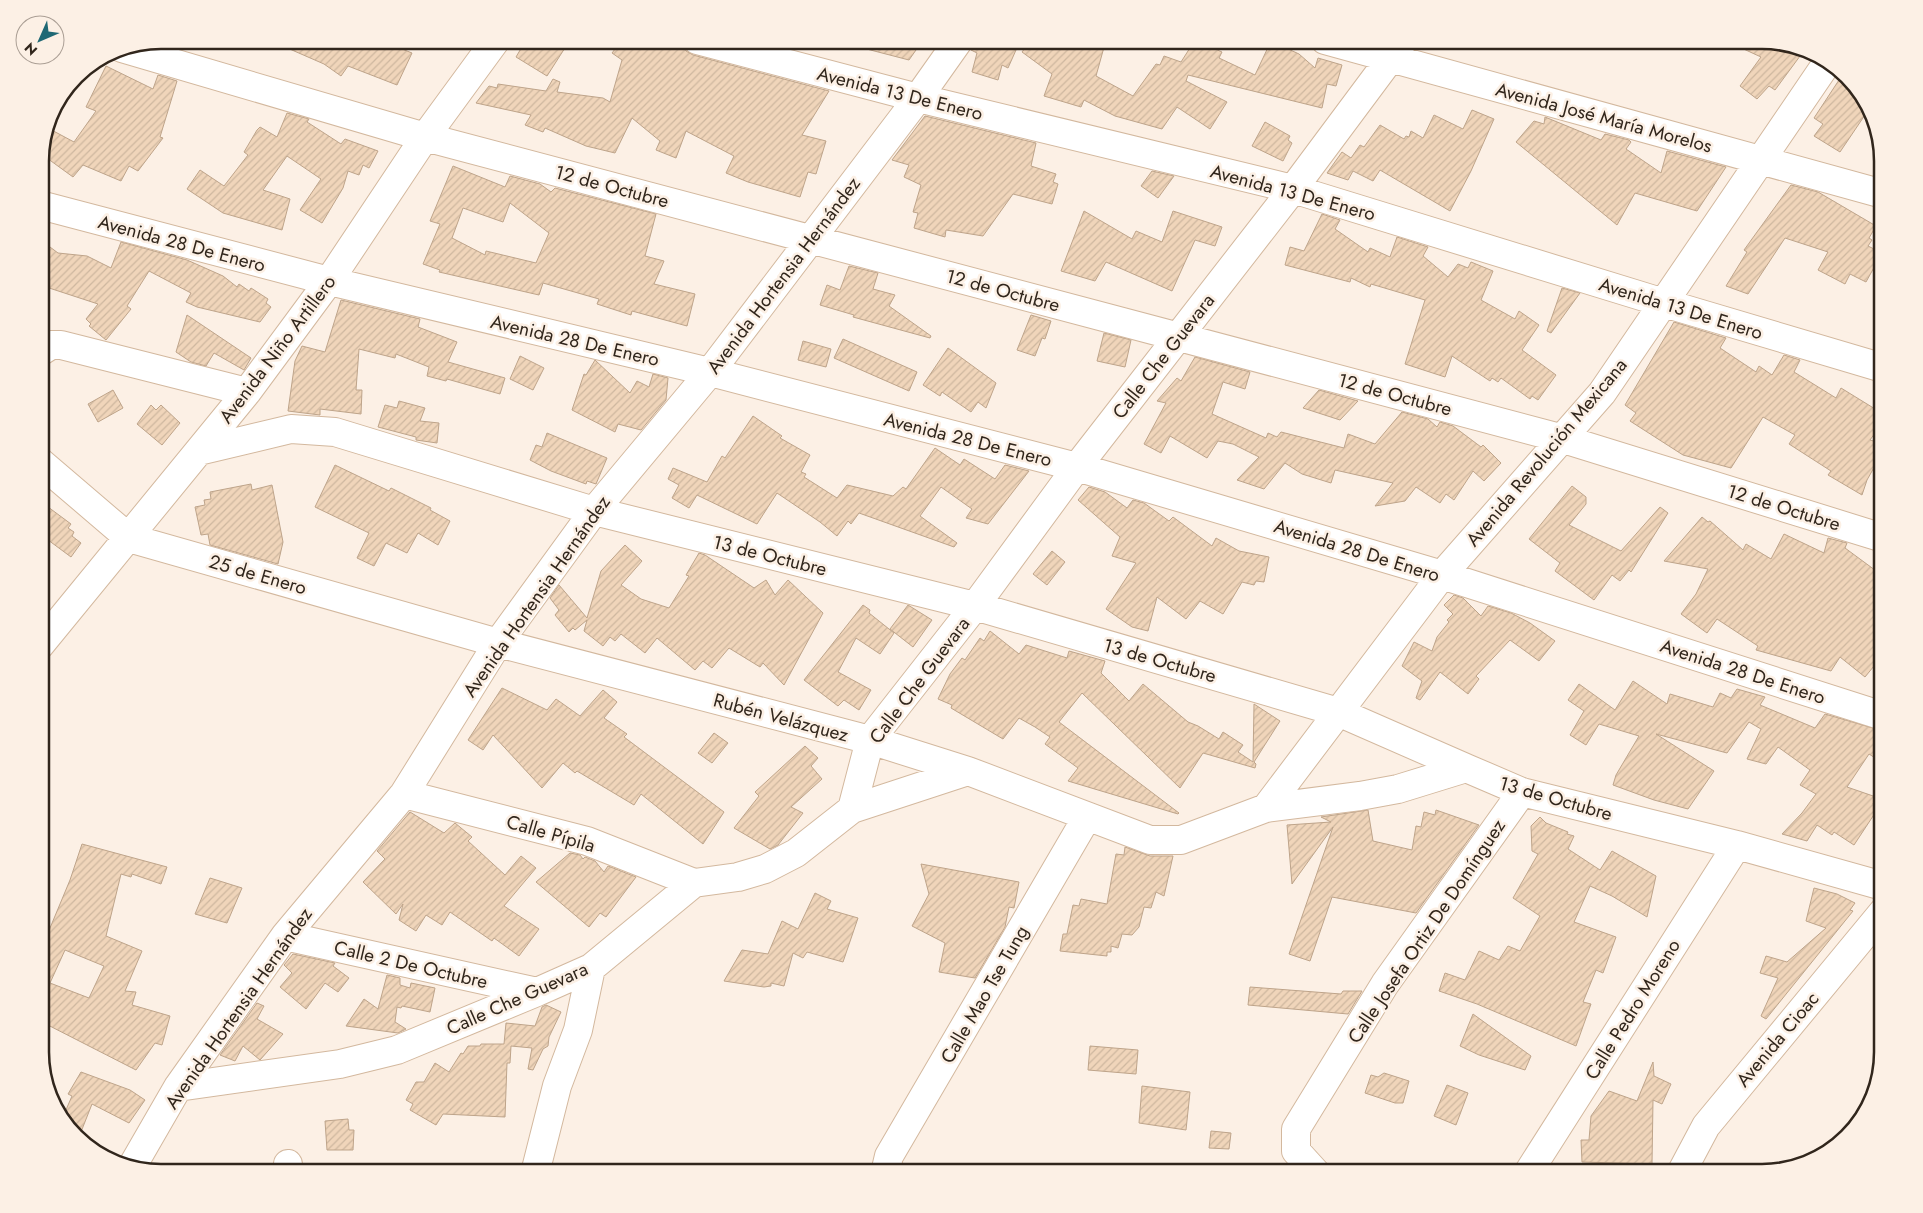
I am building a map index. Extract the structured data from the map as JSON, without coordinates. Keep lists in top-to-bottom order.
{
  "streets": {
    "street": [
      "Avenida 13 De Enero",
      "Avenida José María Morelos",
      "12 de Octubre",
      "Avenida 28 De Enero",
      "Avenida Hortensia Hernández",
      "Avenida Niño Artillero",
      "Calle Che Guevara",
      "Avenida Revolución Mexicana",
      "13 de Octubre",
      "25 de Enero",
      "Rubén Velázquez",
      "Calle Pípila",
      "Calle Josefa Ortiz De Domínguez",
      "Calle 2 De Octubre",
      "Calle Mao Tse Tung",
      "Calle Pedro Moreno",
      "Avenida Cioac"
    ]
  },
  "crossings": [
    ["Avenida 13 De Enero", "Avenida Hortensia Hernández"],
    ["Avenida 13 De Enero", "Calle Che Guevara"],
    ["Avenida 13 De Enero", "Avenida Revolución Mexicana"],
    ["Avenida José María Morelos", "Calle Che Guevara"],
    ["Avenida José María Morelos", "Avenida Revolución Mexicana"],
    ["12 de Octubre", "Avenida Hortensia Hernández"],
    ["12 de Octubre", "Avenida Niño Artillero"],
    ["12 de Octubre", "Calle Che Guevara"],
    ["12 de Octubre", "Avenida Revolución Mexicana"],
    ["Avenida 28 De Enero", "Avenida Hortensia Hernández"],
    ["Avenida 28 De Enero", "Avenida Niño Artillero"],
    ["Avenida 28 De Enero", "Calle Che Guevara"],
    ["Avenida 28 De Enero", "Avenida Revolución Mexicana"],
    ["Avenida Hortensia Hernández", "Calle Che Guevara"],
    ["Avenida Hortensia Hernández", "13 de Octubre"],
    ["Avenida Hortensia Hernández", "25 de Enero"],
    ["Avenida Hortensia Hernández", "Rubén Velázquez"],
    ["Avenida Hortensia Hernández", "Calle Pípila"],
    ["Avenida Hortensia Hernández", "Calle 2 De Octubre"],
    ["Avenida Niño Artillero", "13 de Octubre"],
    ["Avenida Niño Artillero", "25 de Enero"],
    ["Calle Che Guevara", "13 de Octubre"],
    ["Calle Che Guevara", "Rubén Velázquez"],
    ["Calle Che Guevara", "Calle Pípila"],
    ["Calle Che Guevara", "Calle 2 De Octubre"],
    ["Avenida Revolución Mexicana", "13 de Octubre"],
    ["13 de Octubre", "Calle Josefa Ortiz De Domínguez"],
    ["13 de Octubre", "Calle Pedro Moreno"],
    ["25 de Enero", "Rubén Velázquez"],
    ["Rubén Velázquez", "Calle Mao Tse Tung"]
  ],
  "north": "bottom left"
}
